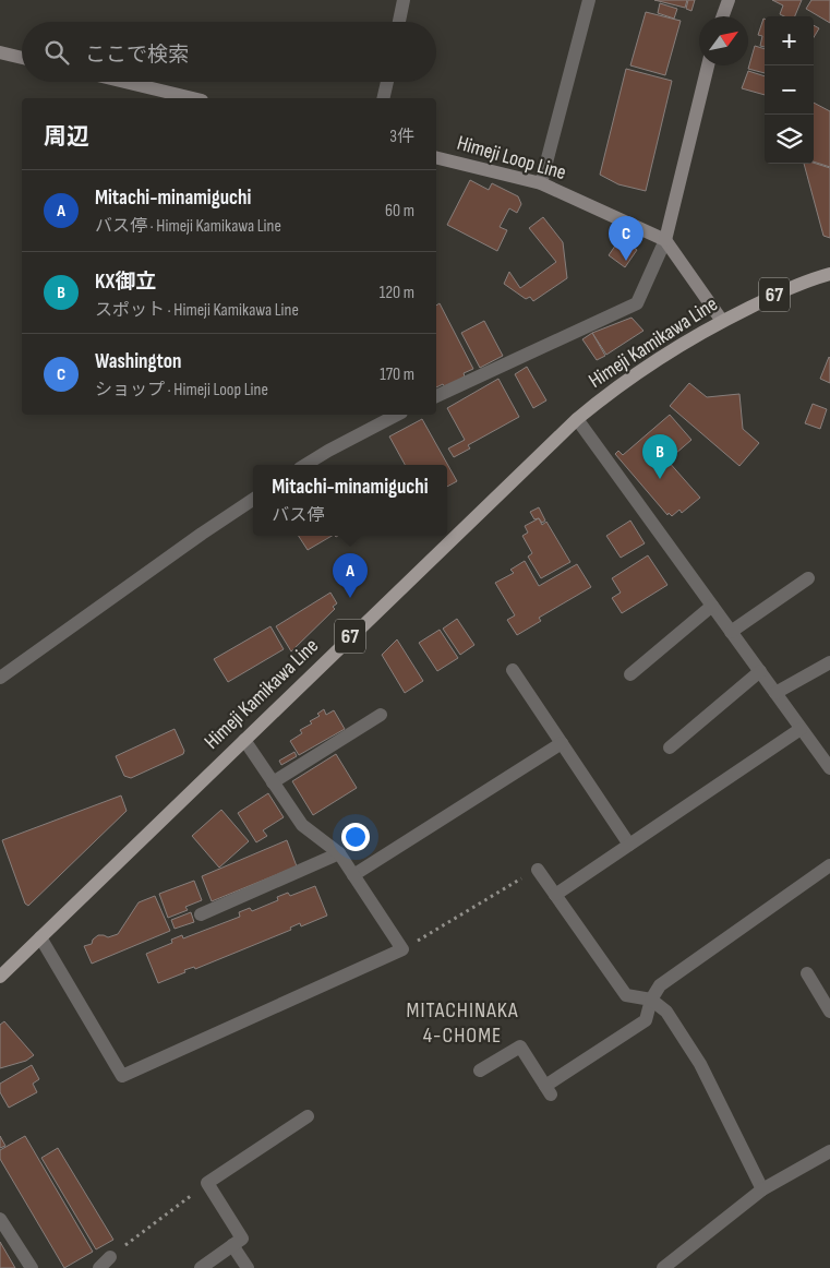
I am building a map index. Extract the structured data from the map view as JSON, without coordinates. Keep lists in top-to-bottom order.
{
  "streets": {
    "main road": ["Himeji Loop Line", "67", "Himeji Kamikawa Line"]
  },
  "districts": ["MITACHINAKA 4-CHOME"],
  "north": "top right",
  "page": {
    "map_buttons": ["+", "−"],
    "search": "ここで検索",
    "heading": ["周辺", "3件"],
    "list": [
      {
        "mark": "A",
        "name": "Mitachi-minamiguchi",
        "note": "バス停 · Himeji Kamikawa Line",
        "value": "60 m"
      },
      {
        "mark": "B",
        "name": "KX御立",
        "note": "スポット · Himeji Kamikawa Line",
        "value": "120 m"
      },
      {
        "mark": "C",
        "name": "Washington",
        "note": "ショップ · Himeji Loop Line",
        "value": "170 m"
      }
    ],
    "pins": ["C", "B", "A"],
    "popup": ["Mitachi-minamiguchi", "バス停"]
  }
}
